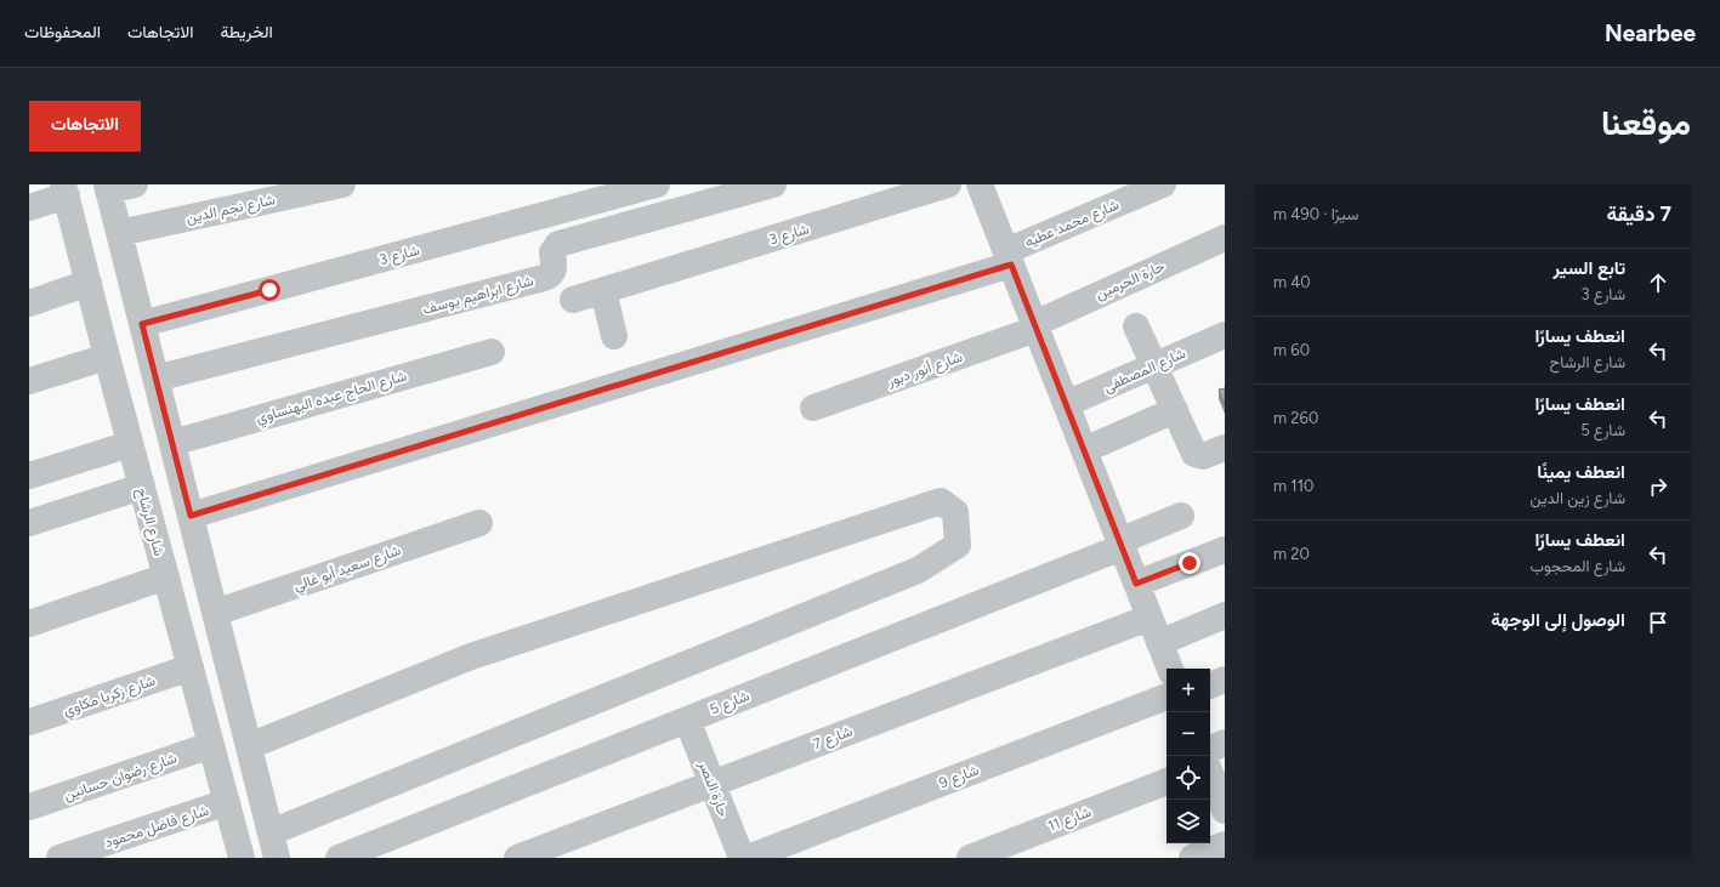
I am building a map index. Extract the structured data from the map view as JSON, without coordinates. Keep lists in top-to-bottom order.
{
  "streets": {
    "street": [
      "شارع نجم الدين",
      "شارع محمد عطيه",
      "شارع 3",
      "حارة الحرمين",
      "شارع ابراهيم يوسف",
      "شارع أنور دبور",
      "شارع المصطفى",
      "شارع الحاج عبده البهنساوي",
      "شارع الرشاح",
      "شارع سعيد أبو غالي",
      "شارع زكريا مكاوي",
      "شارع 5",
      "شارع 7",
      "شارع رضوان حسانين",
      "شارع 9",
      "حارة النصر",
      "شارع 11",
      "شارع فاضل محمود"
    ]
  },
  "crossings": [
    ["حارة الحرمين", "شارع أنور دبور"],
    ["شارع الرشاح", "شارع زكريا مكاوي"],
    ["شارع الرشاح", "شارع رضوان حسانين"],
    ["شارع الرشاح", "شارع فاضل محمود"],
    ["شارع 5", "حارة النصر"],
    ["شارع 7", "حارة النصر"]
  ],
  "page": {
    "header": "Nearbee",
    "nav": ["الخريطة", "الاتجاهات", "المحفوظات"],
    "title": "موقعنا",
    "buttons": "الاتجاهات",
    "heading": ["7 دقيقة", "سيرًا · 490 m"],
    "list": [
      ["تابع السير", "شارع 3", "40 m"],
      ["انعطف يسارًا", "شارع الرشاح", "60 m"],
      ["انعطف يسارًا", "شارع 5", "260 m"],
      ["انعطف يمينًا", "شارع زين الدين", "110 m"],
      ["انعطف يسارًا", "شارع المحجوب", "20 m"],
      "الوصول إلى الوجهة"
    ],
    "map_buttons": ["+", "−"]
  }
}
